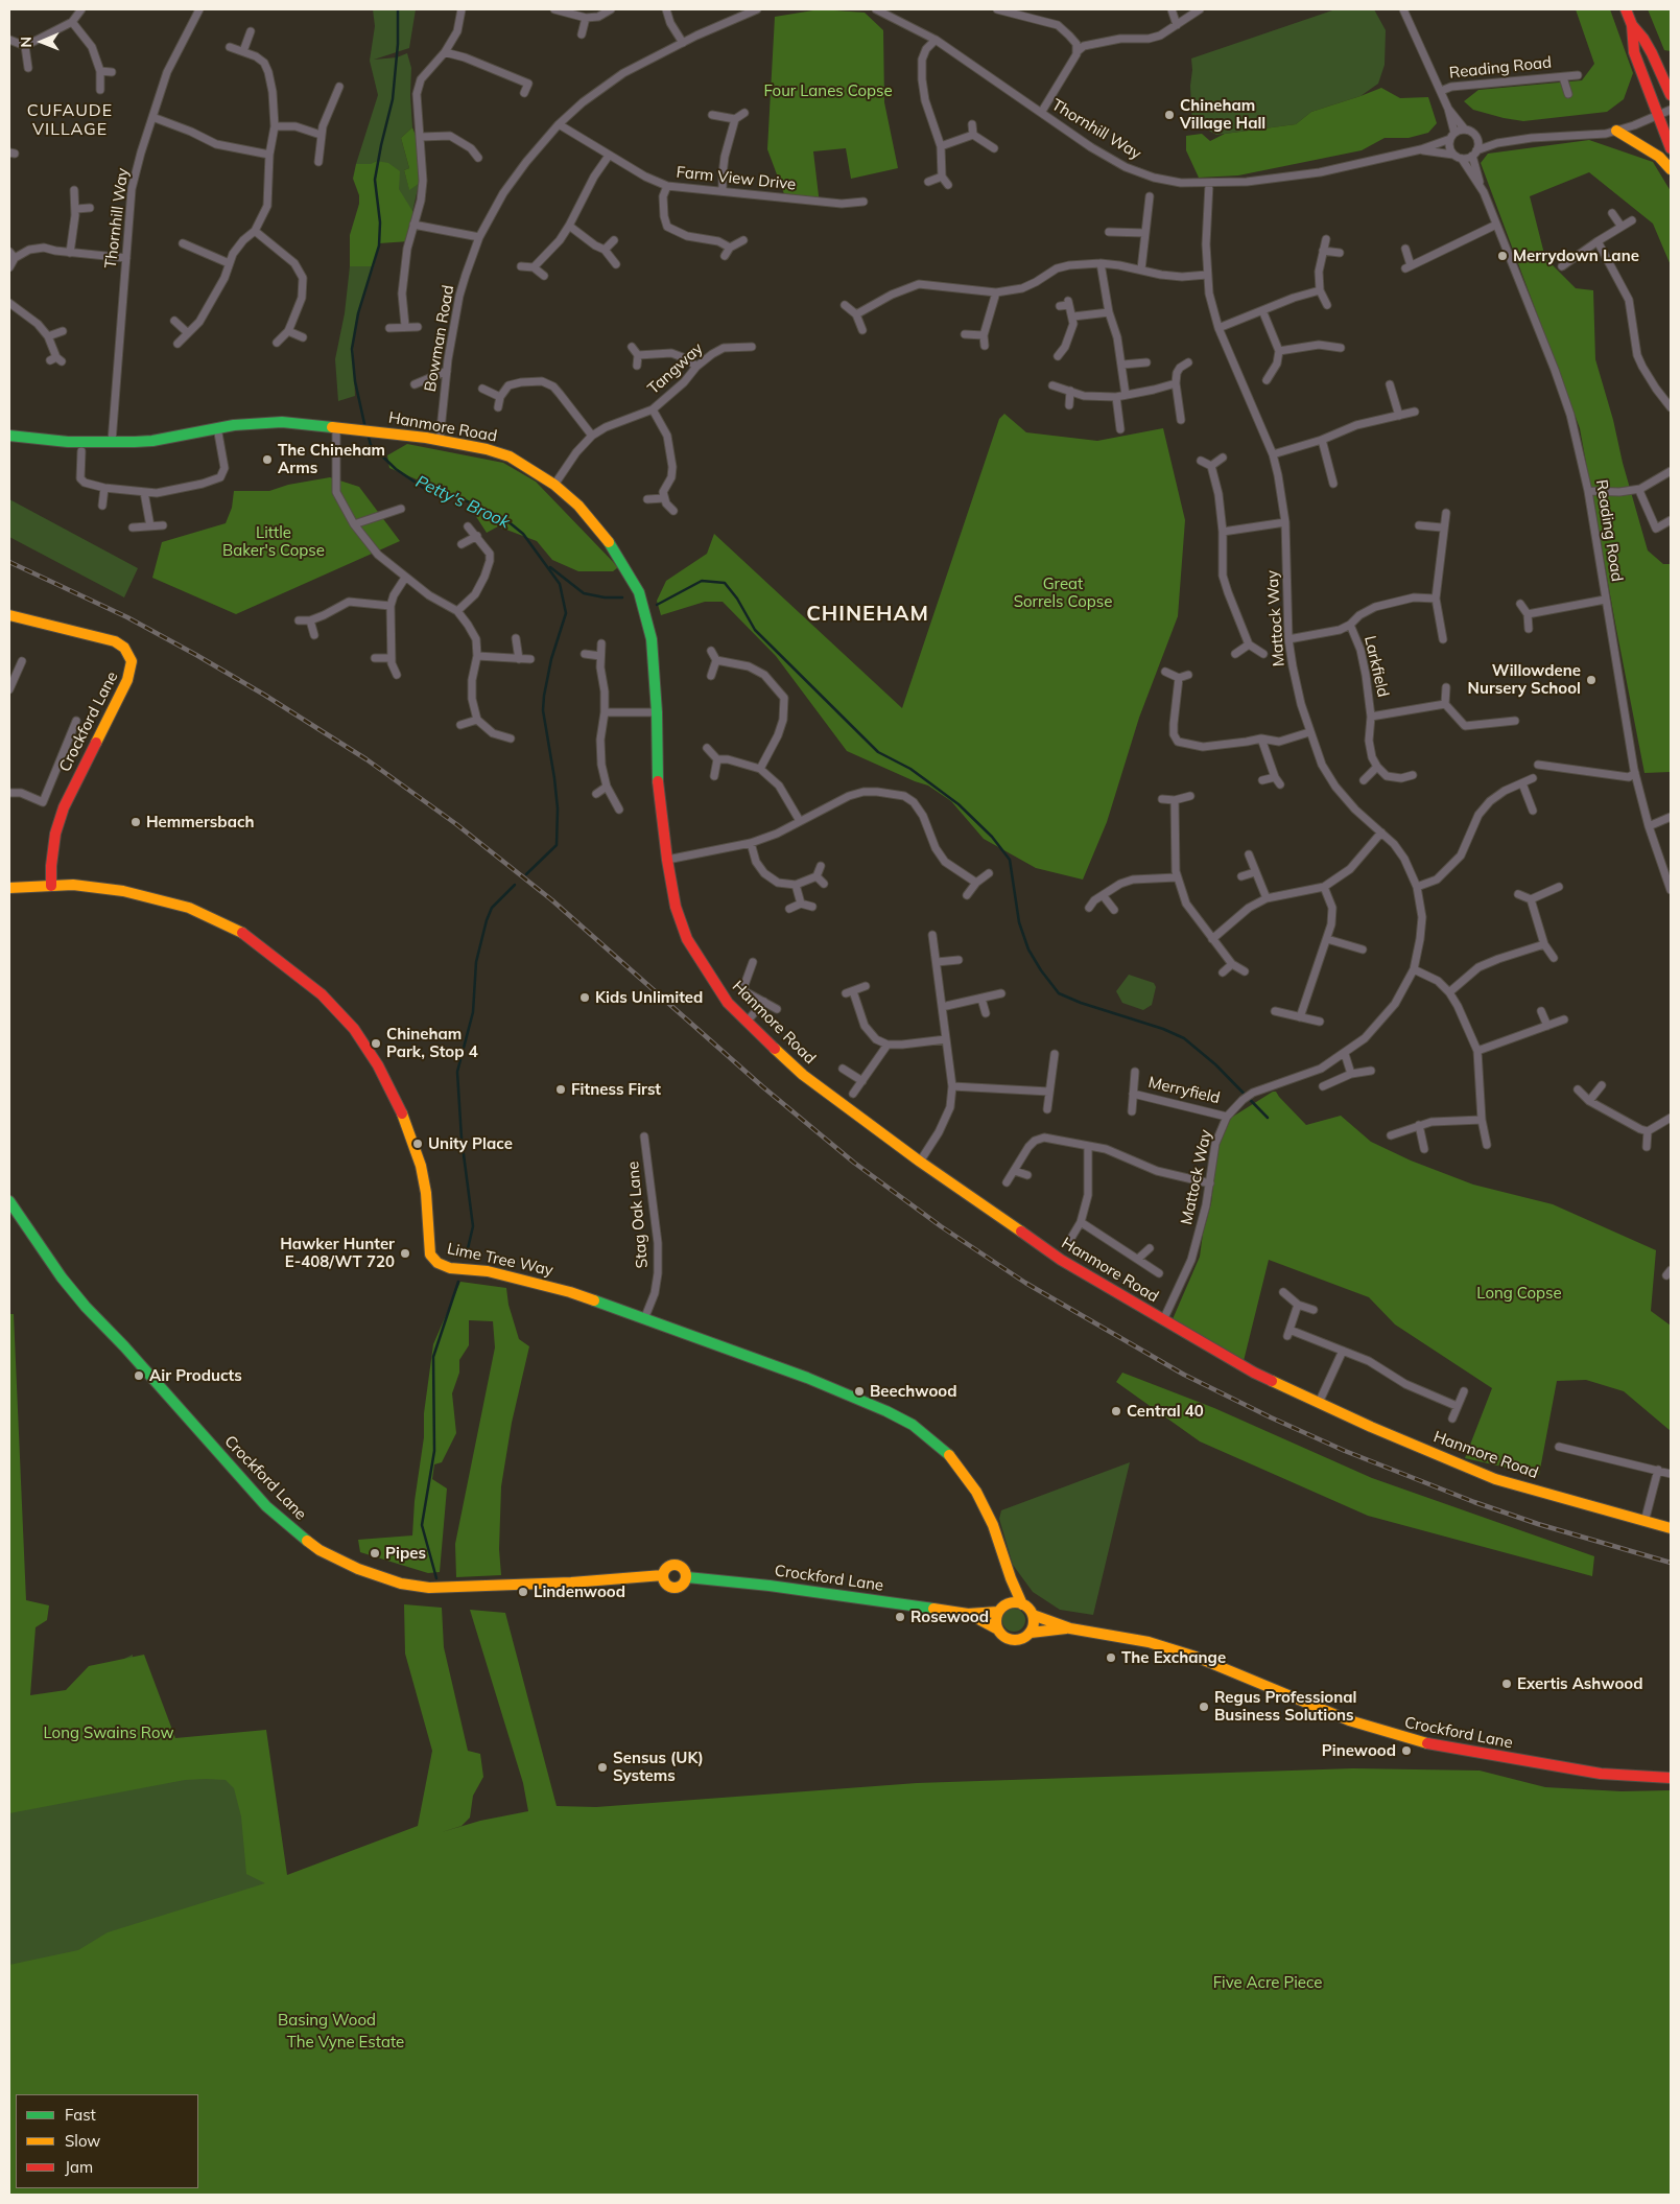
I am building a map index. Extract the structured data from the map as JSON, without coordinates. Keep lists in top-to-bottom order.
{
  "streets": {
    "main road": ["Hanmore Road", "Crockford Lane", "Lime Tree Way"],
    "street": [
      "Reading Road",
      "Thornhill Way",
      "Farm View Drive",
      "Bowman Road",
      "Tangway",
      "Mattock Way",
      "Larkfield",
      "Merryfield",
      "Stag Oak Lane"
    ]
  },
  "crossings": [
    ["Reading Road", "Thornhill Way"],
    ["Thornhill Way", "Hanmore Road"],
    ["Thornhill Way", "Mattock Way"],
    ["Farm View Drive", "Bowman Road"],
    ["Bowman Road", "Hanmore Road"],
    ["Tangway", "Hanmore Road"],
    ["Hanmore Road", "Mattock Way"],
    ["Mattock Way", "Merryfield"],
    ["Crockford Lane", "Lime Tree Way"],
    ["Stag Oak Lane", "Lime Tree Way"]
  ],
  "districts": ["CUFAUDE VILLAGE", "CHINEHAM"],
  "water": ["Petty's Brook"],
  "parks": [
    "Four Lanes Copse",
    "Little Baker's Copse",
    "Great Sorrels Copse",
    "Long Copse",
    "Long Swains Row",
    "Five Acre Piece",
    "Basing Wood",
    "The Vyne Estate"
  ],
  "places": [
    "Chineham Village Hall",
    "Merrydown Lane",
    "The Chineham Arms",
    "Willowdene Nursery School",
    "Hemmersbach",
    "Kids Unlimited",
    "Chineham Park, Stop 4",
    "Fitness First",
    "Unity Place",
    "Hawker Hunter E-408/WT 720",
    "Air Products",
    "Beechwood",
    "Central 40",
    "Pipes",
    "Lindenwood",
    "Rosewood",
    "The Exchange",
    "Exertis Ashwood",
    "Regus Professional Business Solutions",
    "Pinewood",
    "Sensus (UK) Systems"
  ],
  "legend": ["Fast", "Slow", "Jam"],
  "north": "left"
}
